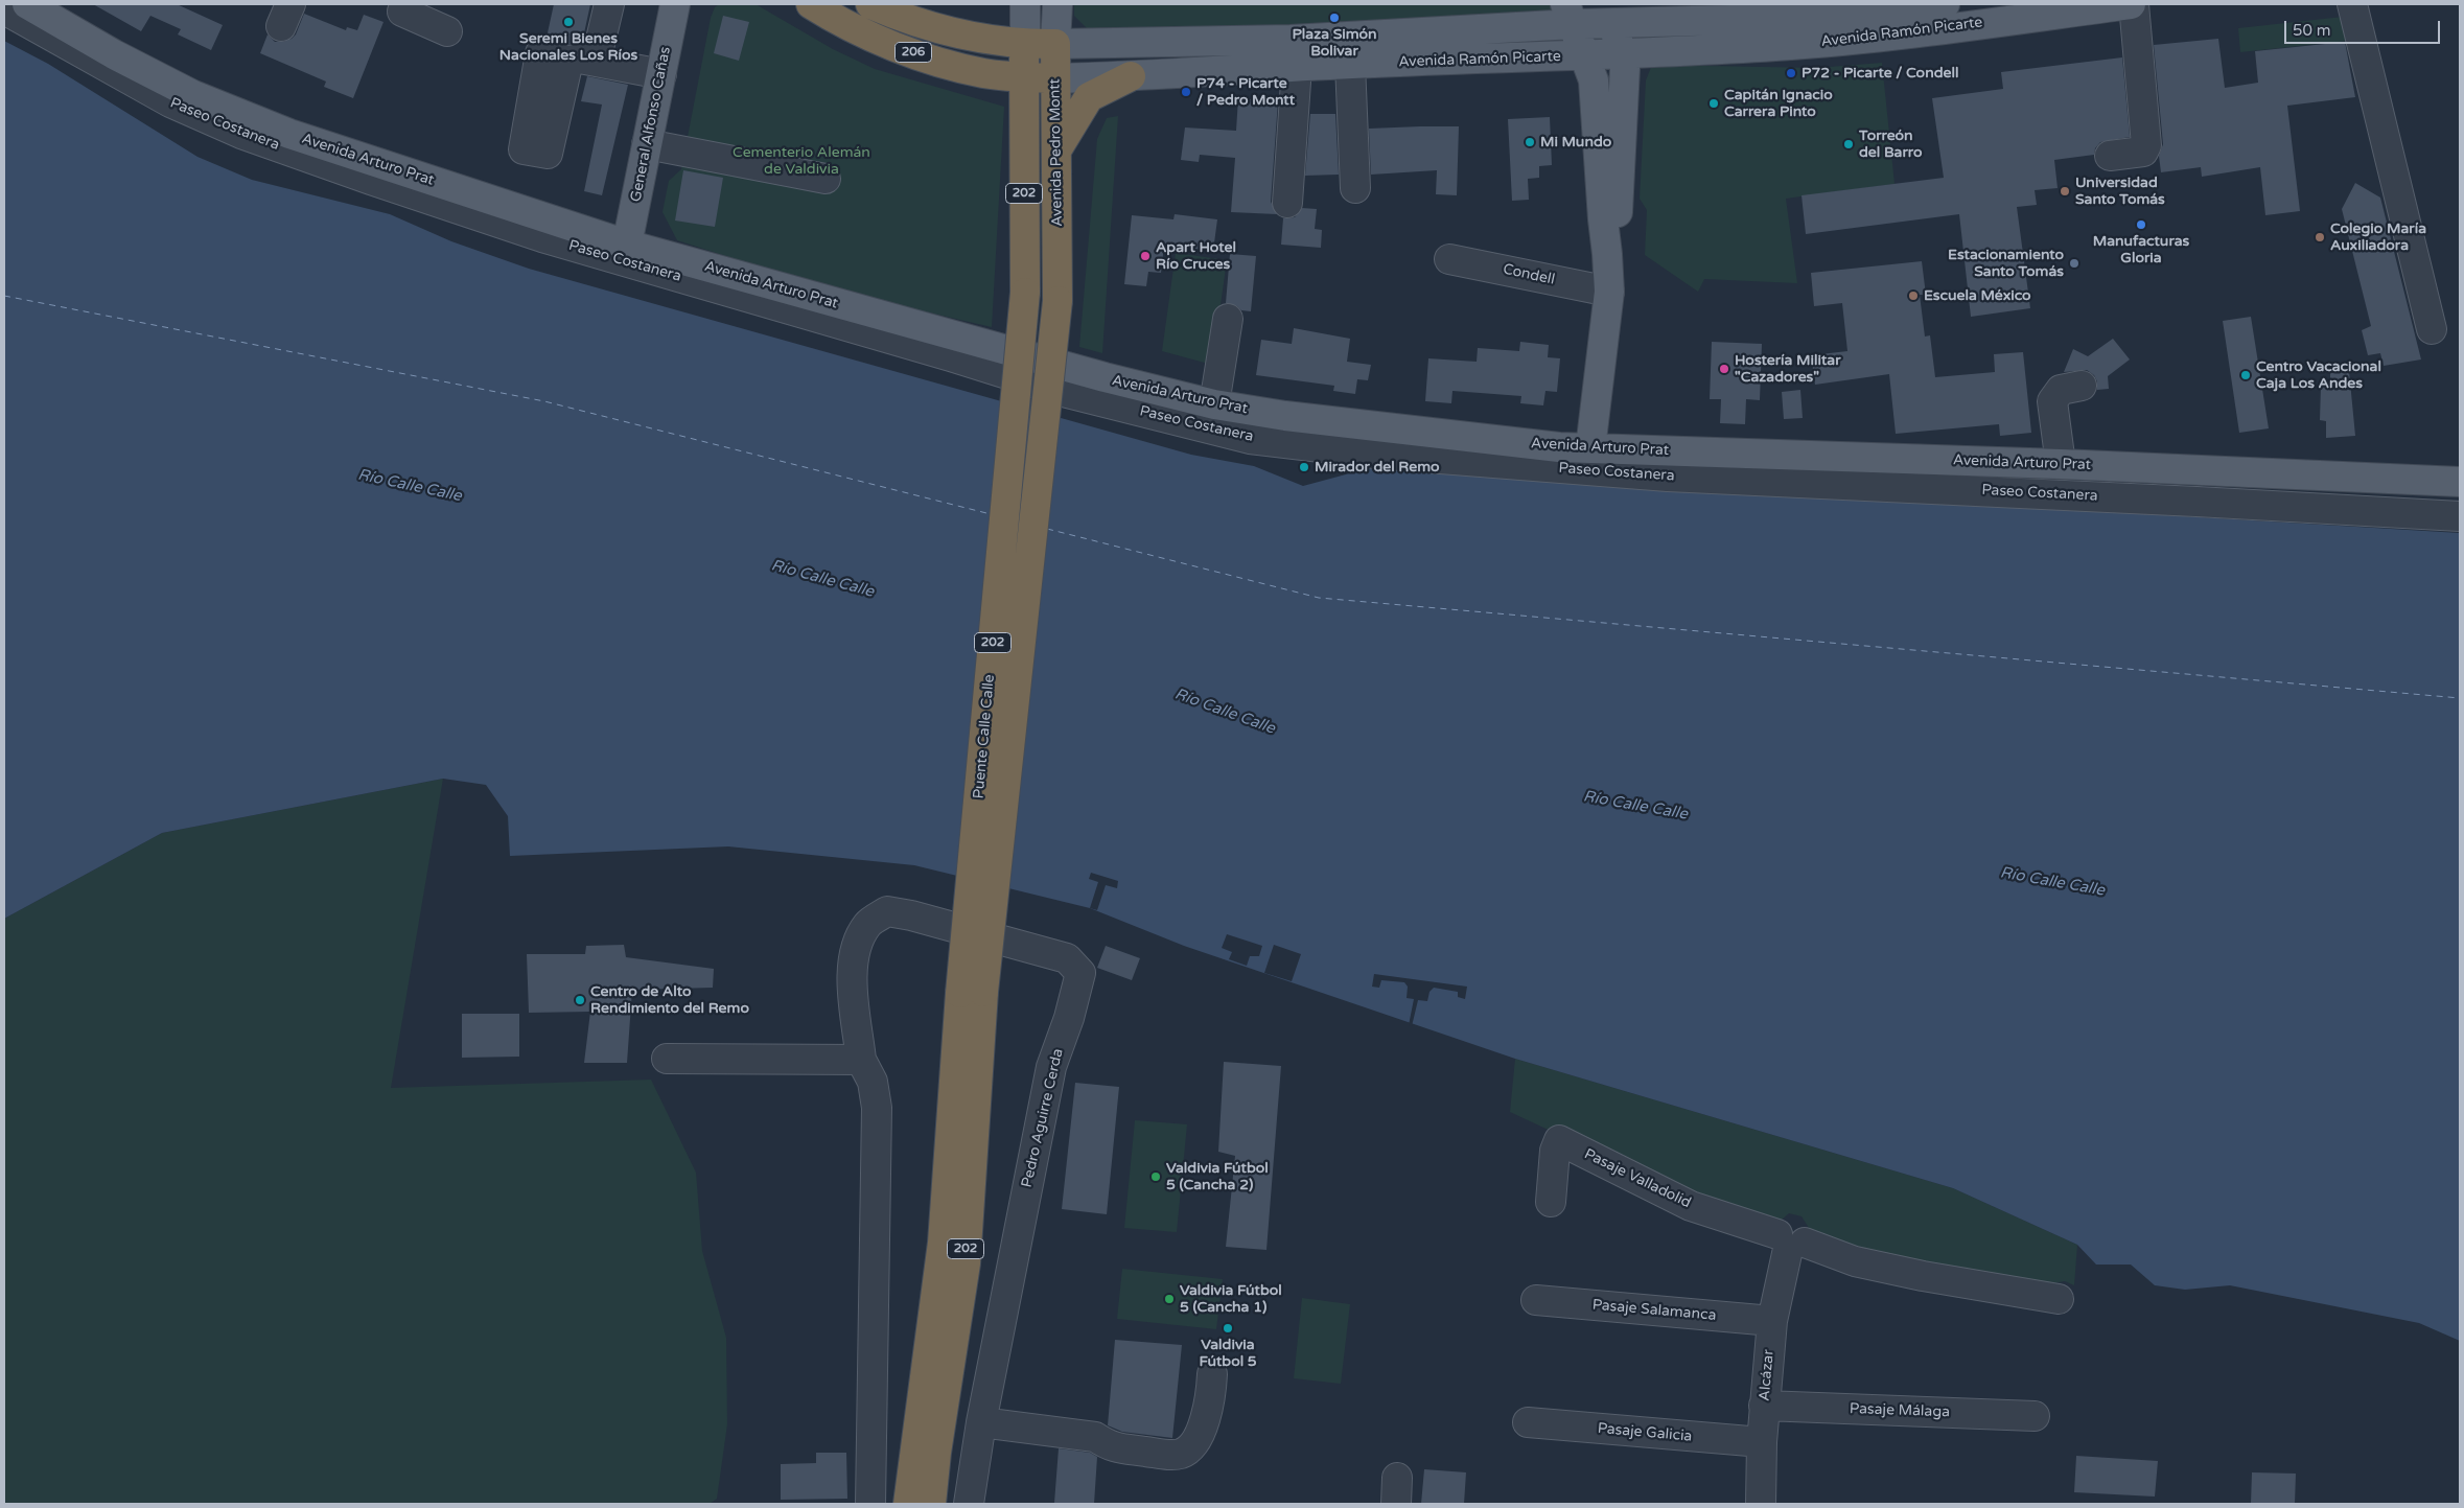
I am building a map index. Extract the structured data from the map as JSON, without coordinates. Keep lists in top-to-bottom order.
{
  "streets": {
    "highway": [
      "Avenida Ramón Picarte",
      "206",
      "Avenida Pedro Montt",
      "202",
      "Puente Calle Calle"
    ],
    "main road": ["General Alfonso Cañas", "Avenida Arturo Prat"],
    "street": [
      "Paseo Costanera",
      "Condell",
      "Pedro Aguirre Cerda",
      "Pasaje Valladolid",
      "Pasaje Salamanca",
      "Alcázar",
      "Pasaje Málaga",
      "Pasaje Galicia"
    ]
  },
  "crossings": [
    ["Avenida Ramón Picarte", "Avenida Pedro Montt"],
    ["Avenida Ramón Picarte", "202"],
    ["Avenida Ramón Picarte", "Puente Calle Calle"],
    ["General Alfonso Cañas", "Avenida Arturo Prat"],
    ["Avenida Pedro Montt", "Puente Calle Calle"],
    ["202", "Puente Calle Calle"],
    ["Pasaje Valladolid", "Alcázar"],
    ["Pasaje Salamanca", "Alcázar"],
    ["Alcázar", "Pasaje Málaga"],
    ["Alcázar", "Pasaje Galicia"]
  ],
  "water": ["Río Calle Calle"],
  "parks": ["Cementerio Alemán de Valdivia"],
  "places": [
    "Plaza Simón Bolivar",
    "Seremi Bienes Nacionales Los Ríos",
    "P72 - Picarte / Condell",
    "P74 - Picarte / Pedro Montt",
    "Capitán Ignacio Carrera Pinto",
    "Mi Mundo",
    "Torreón del Barro",
    "Universidad Santo Tomás",
    "Manufacturas Gloria",
    "Colegio María Auxiliadora",
    "Apart Hotel Río Cruces",
    "Estacionamiento Santo Tomás",
    "Escuela México",
    "Hostería Militar \"Cazadores\"",
    "Centro Vacacional Caja Los Andes",
    "Mirador del Remo",
    "Centro de Alto Rendimiento del Remo",
    "Valdivia Fútbol 5 (Cancha 2)",
    "Valdivia Fútbol 5 (Cancha 1)",
    "Valdivia Fútbol 5"
  ],
  "scale_bar": "50 m"
}
